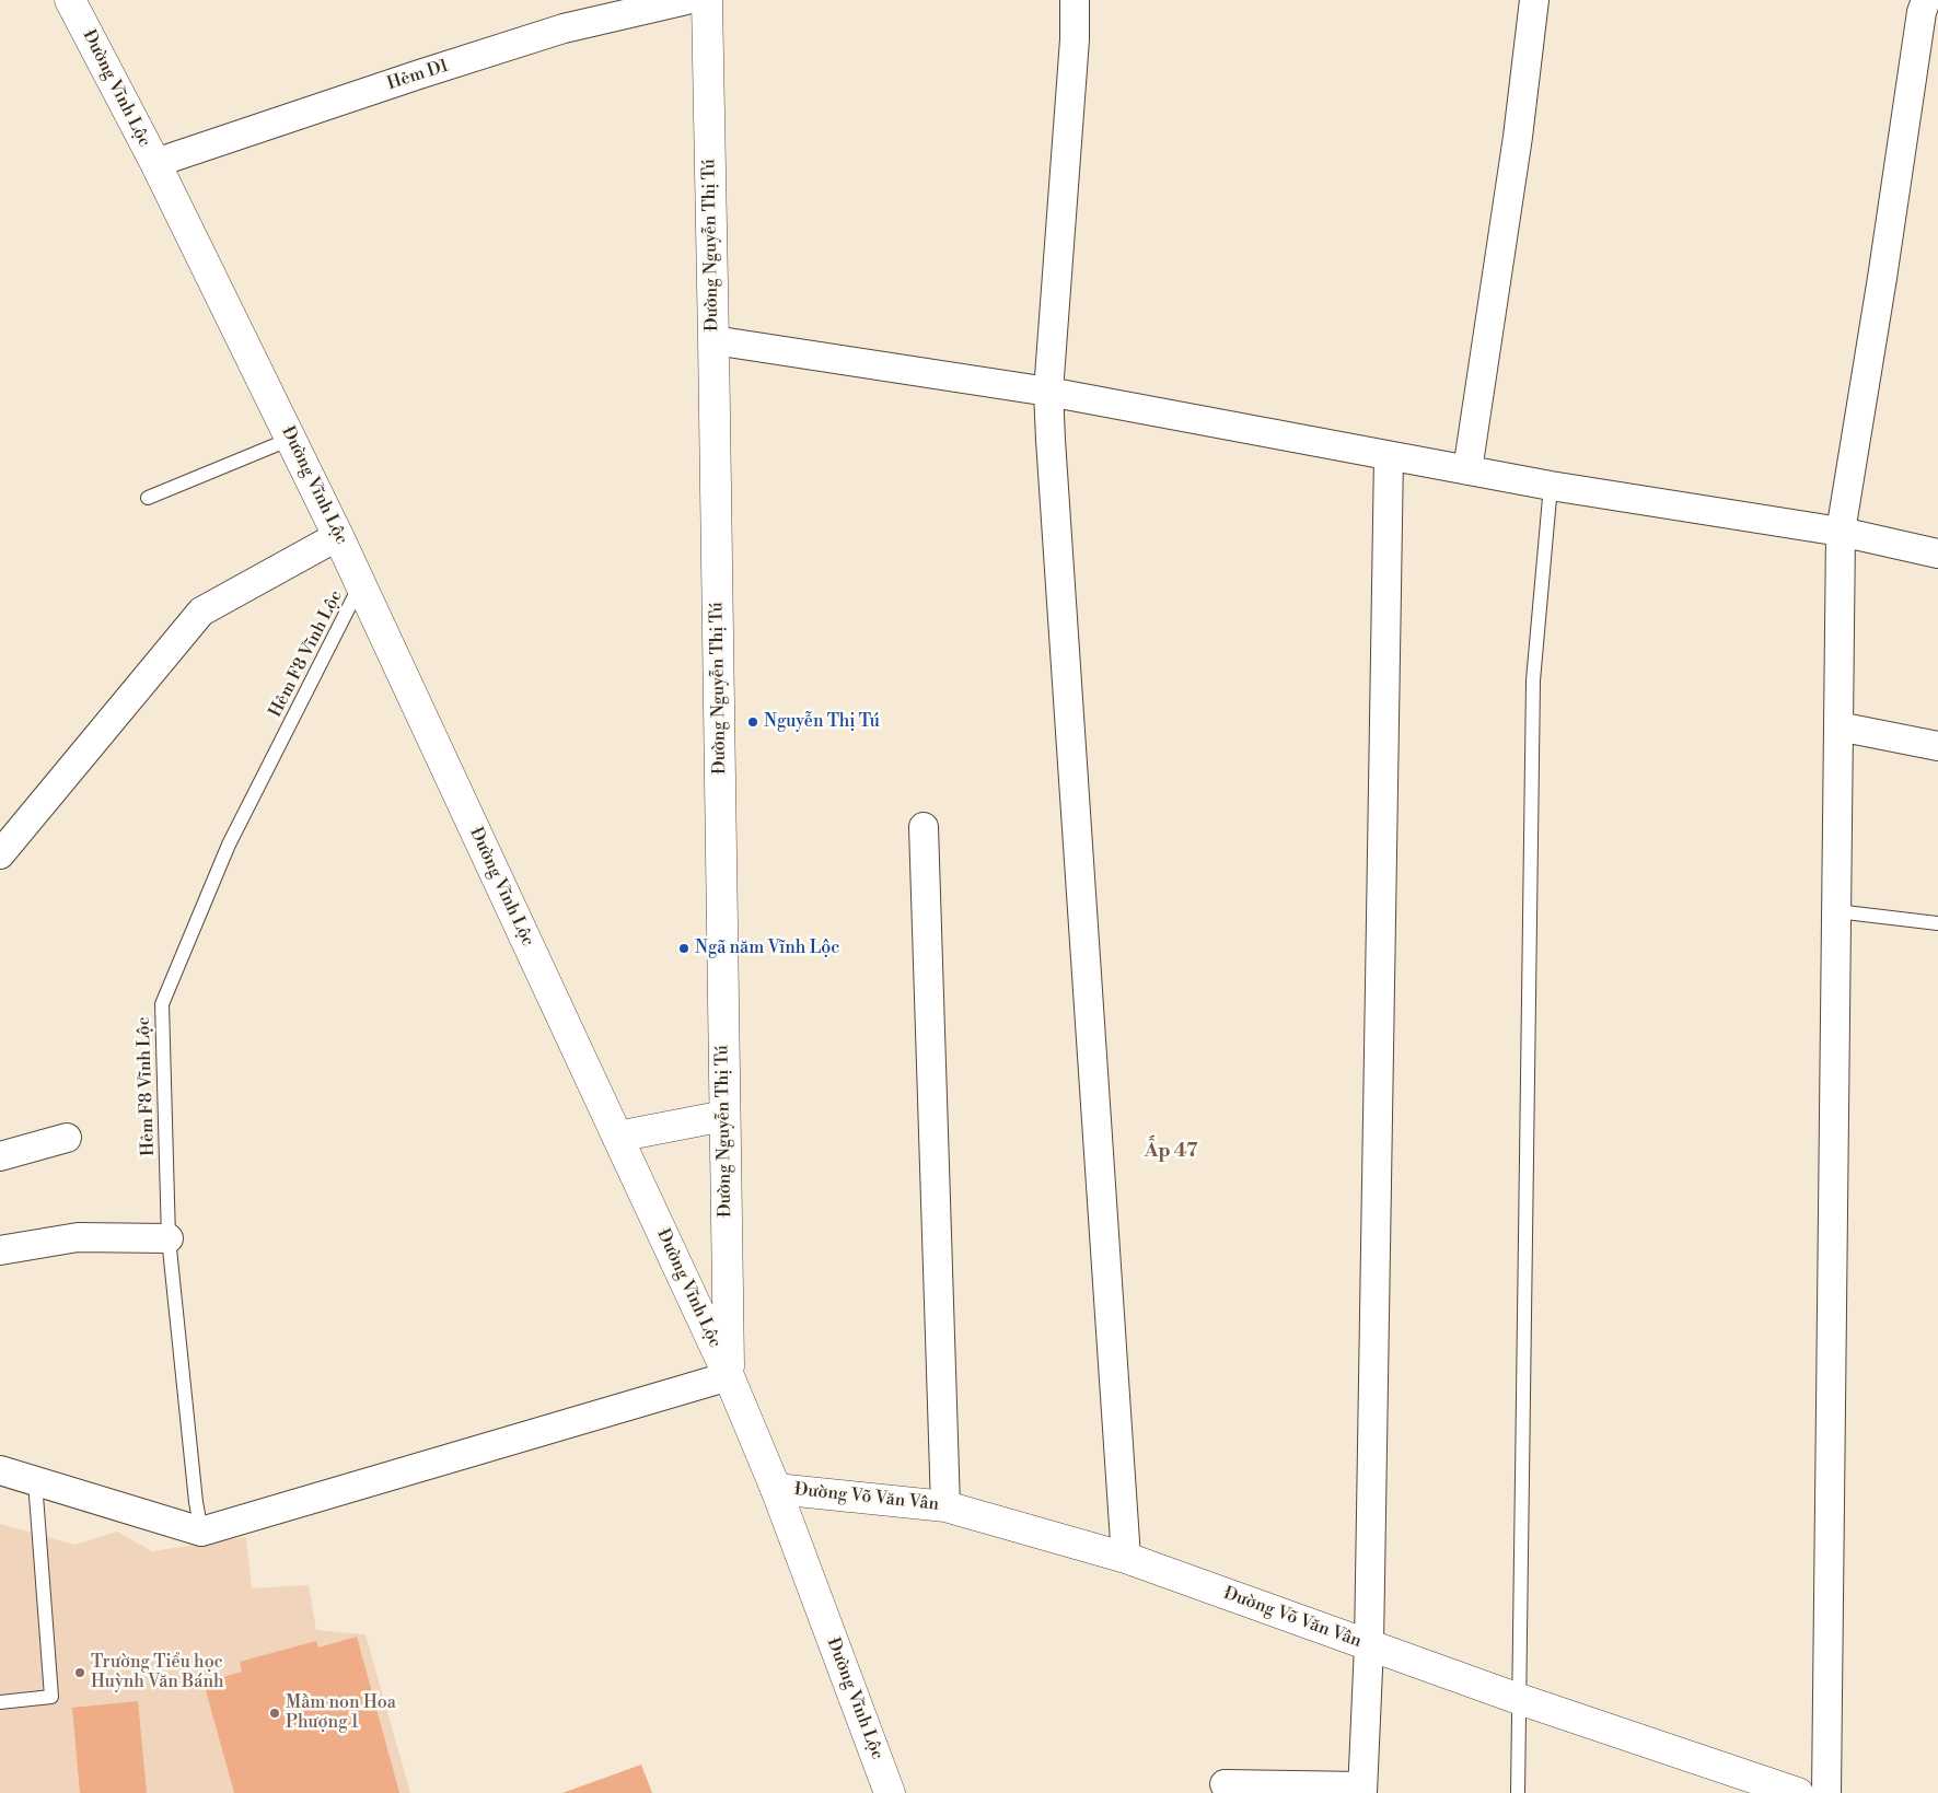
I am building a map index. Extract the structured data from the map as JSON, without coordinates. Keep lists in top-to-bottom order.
{
  "streets": {
    "main road": ["Đường Vĩnh Lộc", "Đường Nguyễn Thị Tú", "Đường Võ Văn Vân"],
    "street": ["Hẻm D1"],
    "lane": ["Hẻm F8 Vĩnh Lộc"]
  },
  "crossings": [
    ["Hẻm D1", "Đường Vĩnh Lộc"],
    ["Đường Vĩnh Lộc", "Đường Nguyễn Thị Tú"],
    ["Đường Vĩnh Lộc", "Hẻm F8 Vĩnh Lộc"],
    ["Đường Vĩnh Lộc", "Đường Võ Văn Vân"]
  ],
  "districts": ["Ấp 47"],
  "places": [
    "Nguyễn Thị Tú",
    "Ngã năm Vĩnh Lộc",
    "Trường Tiểu học Huỳnh Văn Bánh",
    "Mầm non Hoa Phượng 1"
  ]
}
